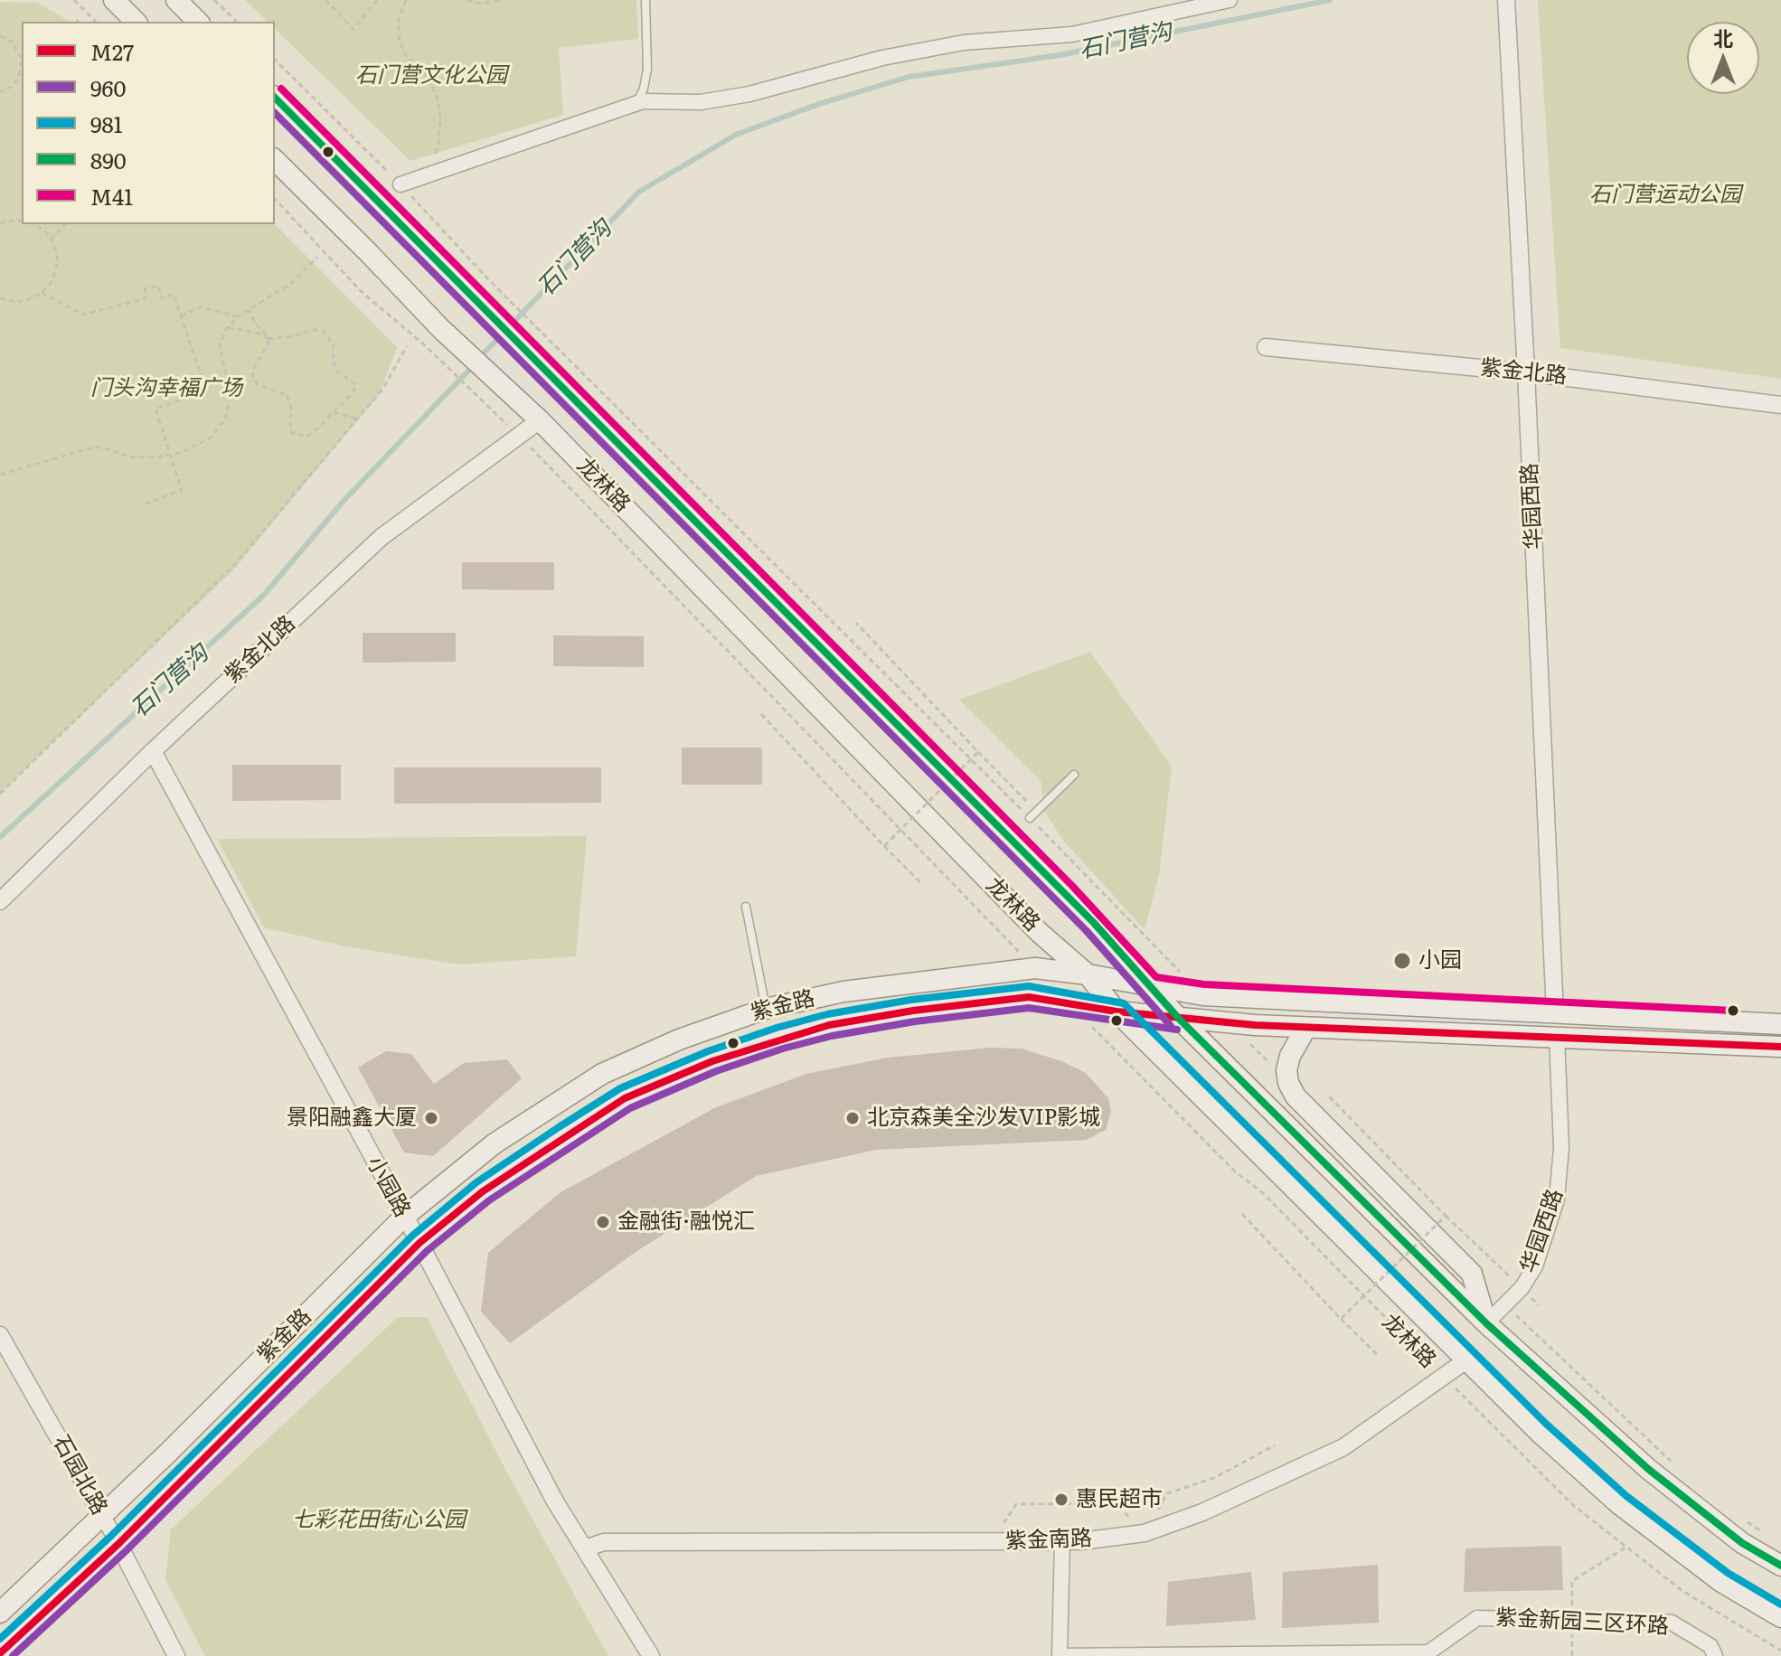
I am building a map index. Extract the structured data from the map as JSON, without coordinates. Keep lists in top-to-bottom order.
{
  "streets": {
    "main road": ["龙林路", "紫金路"],
    "street": [
      "紫金北路",
      "华园西路",
      "小园路",
      "石园北路",
      "紫金南路",
      "紫金新园三区环路"
    ]
  },
  "crossings": [
    ["紫金北路", "龙林路"],
    ["紫金北路", "华园西路"],
    ["紫金北路", "小园路"],
    ["龙林路", "华园西路"],
    ["龙林路", "紫金路"],
    ["龙林路", "紫金南路"],
    ["华园西路", "紫金路"],
    ["紫金路", "小园路"],
    ["紫金路", "石园北路"],
    ["小园路", "紫金南路"]
  ],
  "water": ["石门营沟"],
  "parks": [
    "石门营文化公园",
    "石门营运动公园",
    "门头沟幸福广场",
    "七彩花田街心公园"
  ],
  "places": [
    "小园",
    "景阳融鑫大厦",
    "北京森美全沙发VIP影城",
    "金融街·融悦汇",
    "惠民超市"
  ],
  "lines": [
    "transit line M41",
    "transit line 890",
    "transit line 960",
    "transit line 981",
    "transit line M27"
  ],
  "legend": [
    "M27",
    "960",
    "981",
    "890",
    "M41"
  ],
  "north": "top"
}
